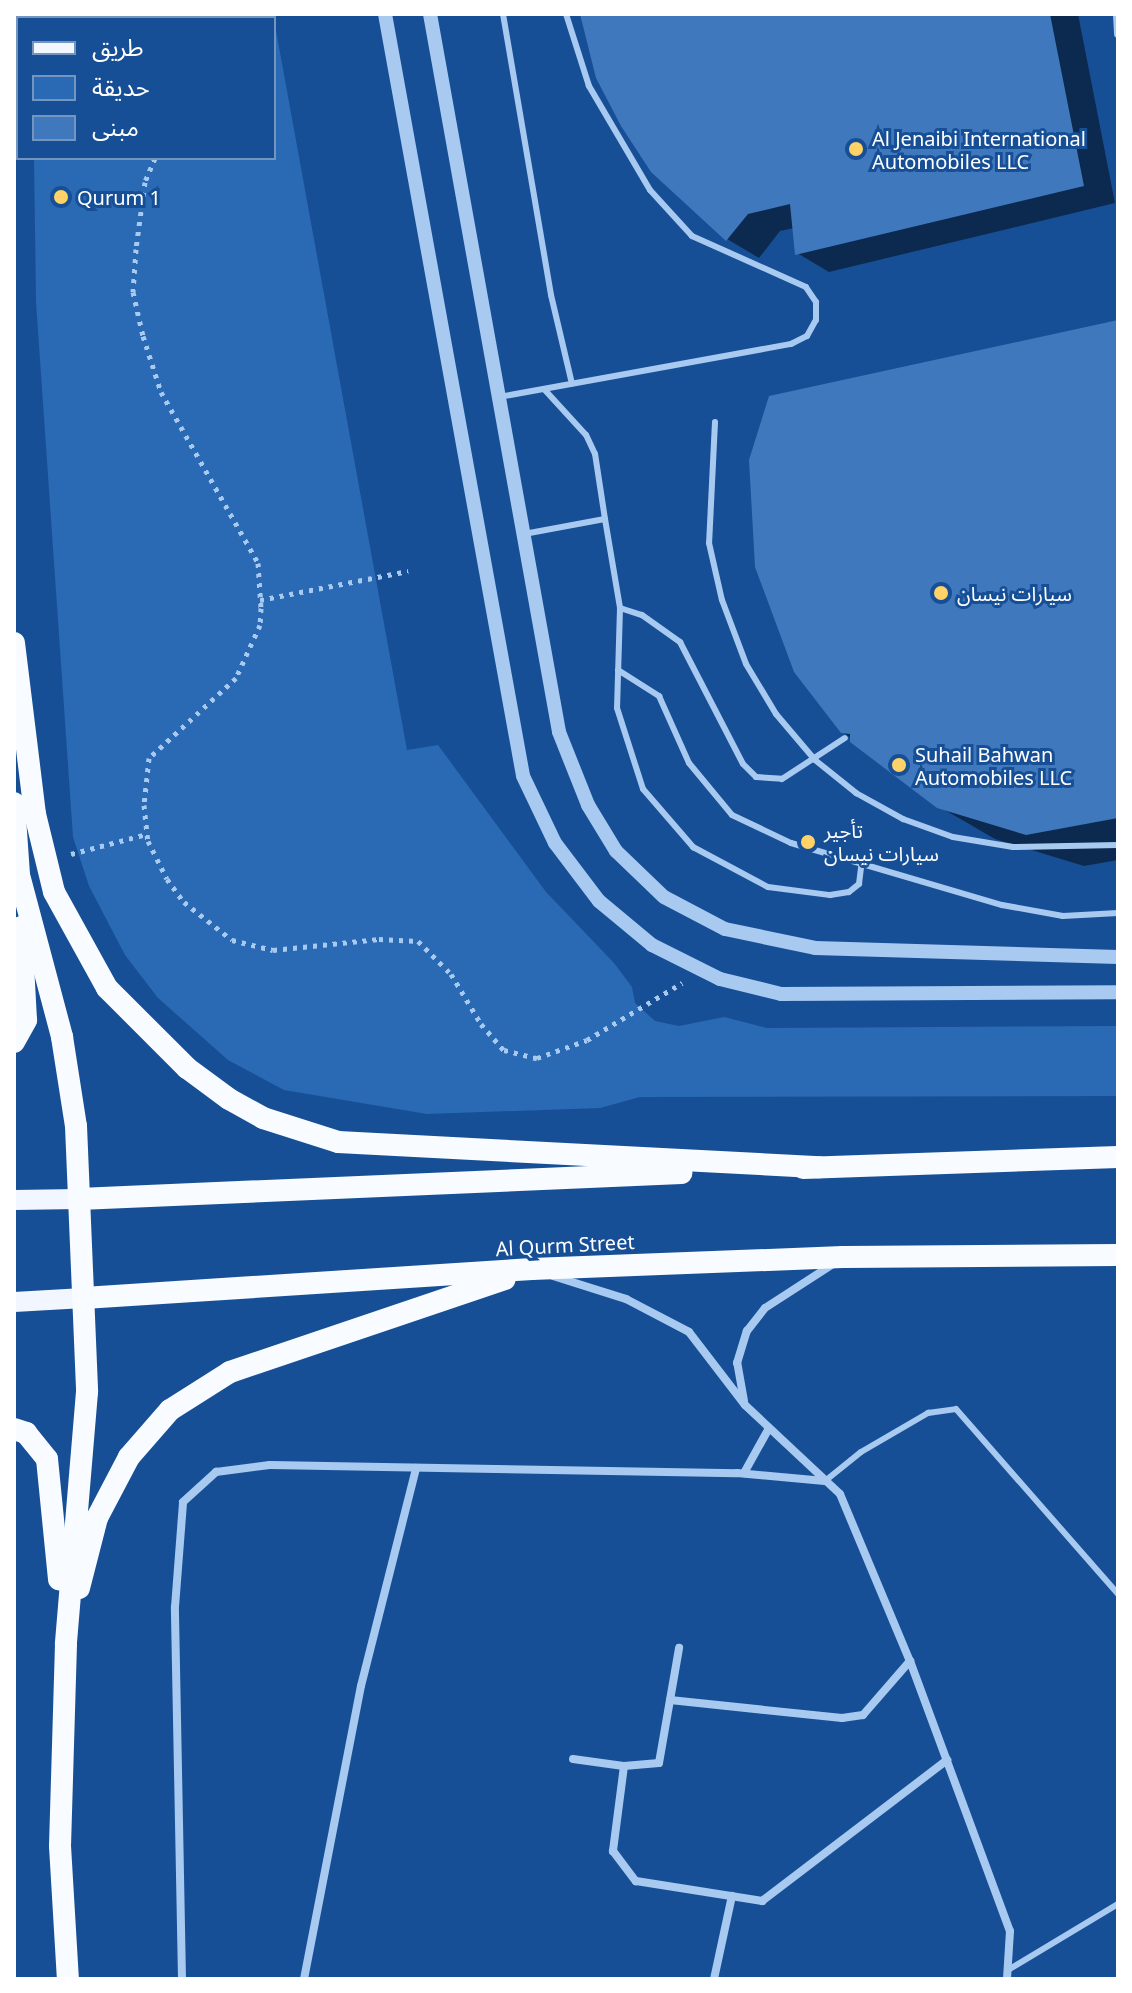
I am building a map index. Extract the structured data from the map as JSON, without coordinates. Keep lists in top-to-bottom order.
{
  "streets": {
    "highway": ["Al Qurm Street"]
  },
  "places": [
    "Al Jenaibi International Automobiles LLC",
    "Qurum 1",
    "سيارات نيسان",
    "Suhail Bahwan Automobiles LLC",
    "تأجير سيارات نيسان"
  ],
  "legend": ["طريق", "حديقة", "مبنى"]
}
